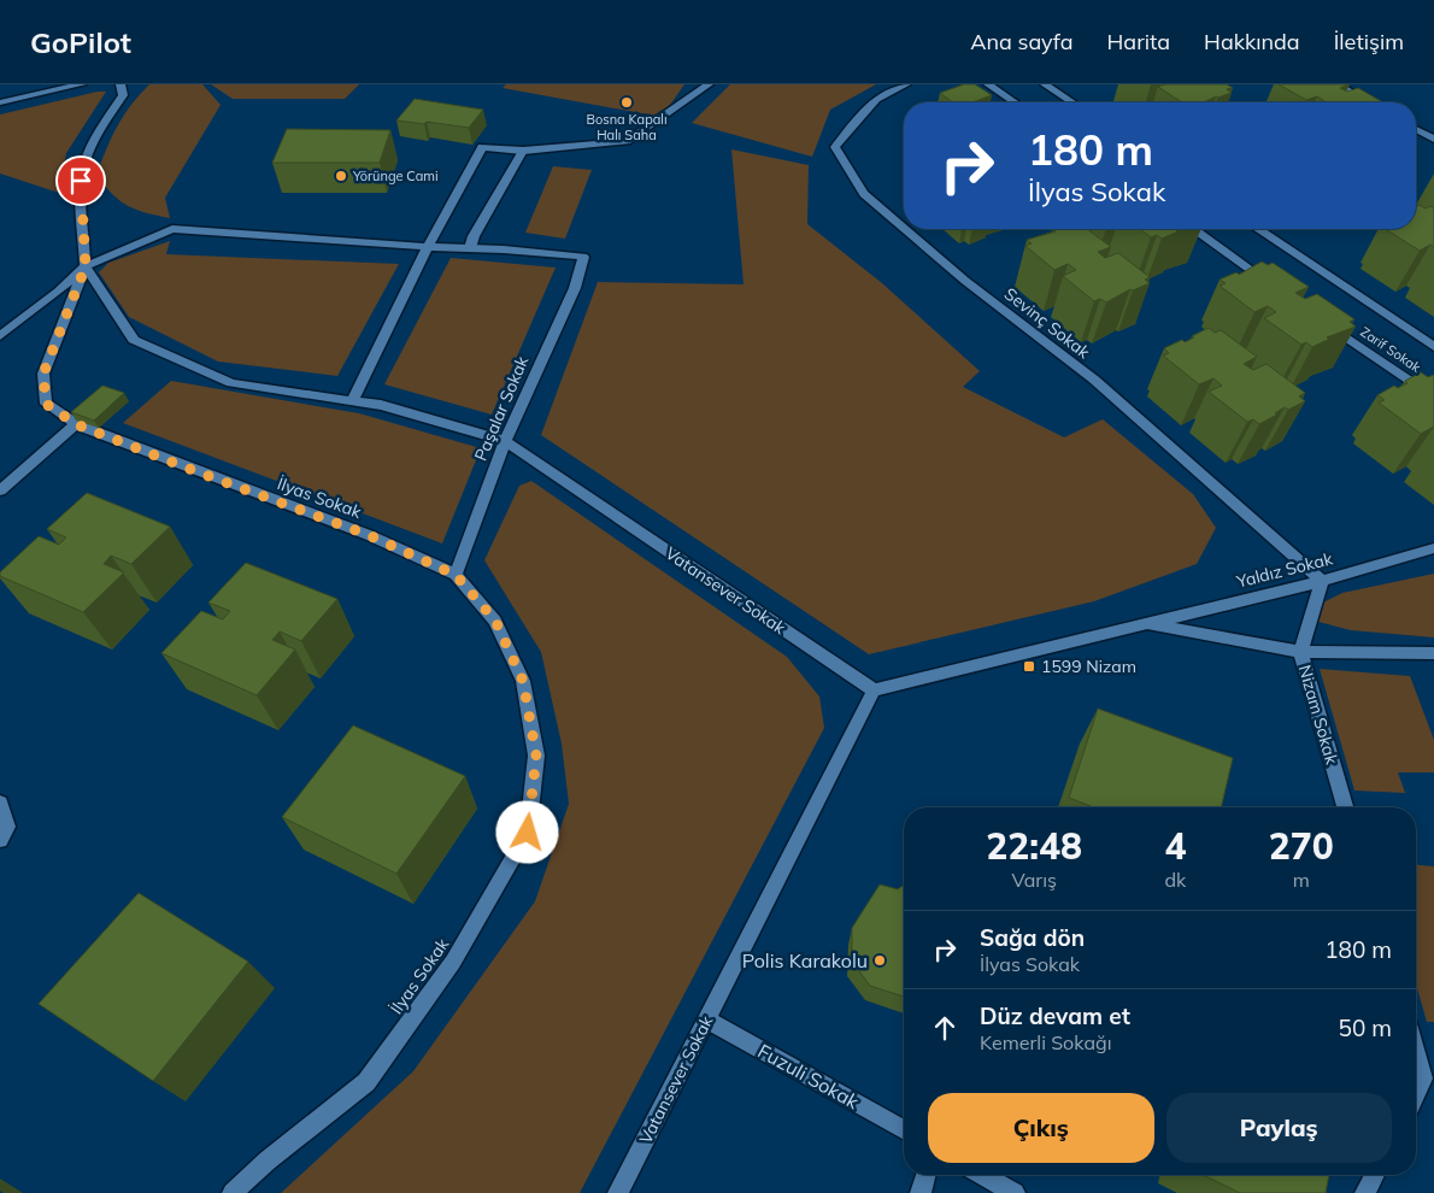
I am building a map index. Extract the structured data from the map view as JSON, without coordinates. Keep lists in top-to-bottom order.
{
  "streets": {
    "street": [
      "Sevinç Sokak",
      "Zarif Sokak",
      "Paşalar Sokak",
      "İlyas Sokak",
      "Yaldız Sokak",
      "Vatansever Sokak",
      "Nizam Sokak",
      "Fuzuli Sokak"
    ]
  },
  "crossings": [
    ["Sevinç Sokak", "Yaldız Sokak"],
    ["Sevinç Sokak", "Nizam Sokak"],
    ["Paşalar Sokak", "İlyas Sokak"],
    ["Paşalar Sokak", "Vatansever Sokak"],
    ["İlyas Sokak", "Vatansever Sokak"],
    ["Yaldız Sokak", "Vatansever Sokak"],
    ["Yaldız Sokak", "Nizam Sokak"],
    ["Vatansever Sokak", "Fuzuli Sokak"]
  ],
  "places": {
    "other": ["Bosna Kapalı Halı Saha", "Yörünge Cami", "Polis Karakolu"],
    "transit": ["1599 Nizam"]
  },
  "page": {
    "header": "GoPilot",
    "nav": [
      "Ana sayfa",
      "Harita",
      "Hakkında",
      "İletişim"
    ],
    "turn": ["180 m", "İlyas Sokak"],
    "eta": [
      "22:48",
      "Varış",
      "4",
      "dk",
      "270",
      "m"
    ],
    "list": [
      {
        "name": "Sağa dön",
        "note": "İlyas Sokak",
        "value": "180 m"
      },
      {
        "name": "Düz devam et",
        "note": "Kemerli Sokağı",
        "value": "50 m"
      }
    ],
    "buttons": ["Çıkış", "Paylaş"]
  }
}
